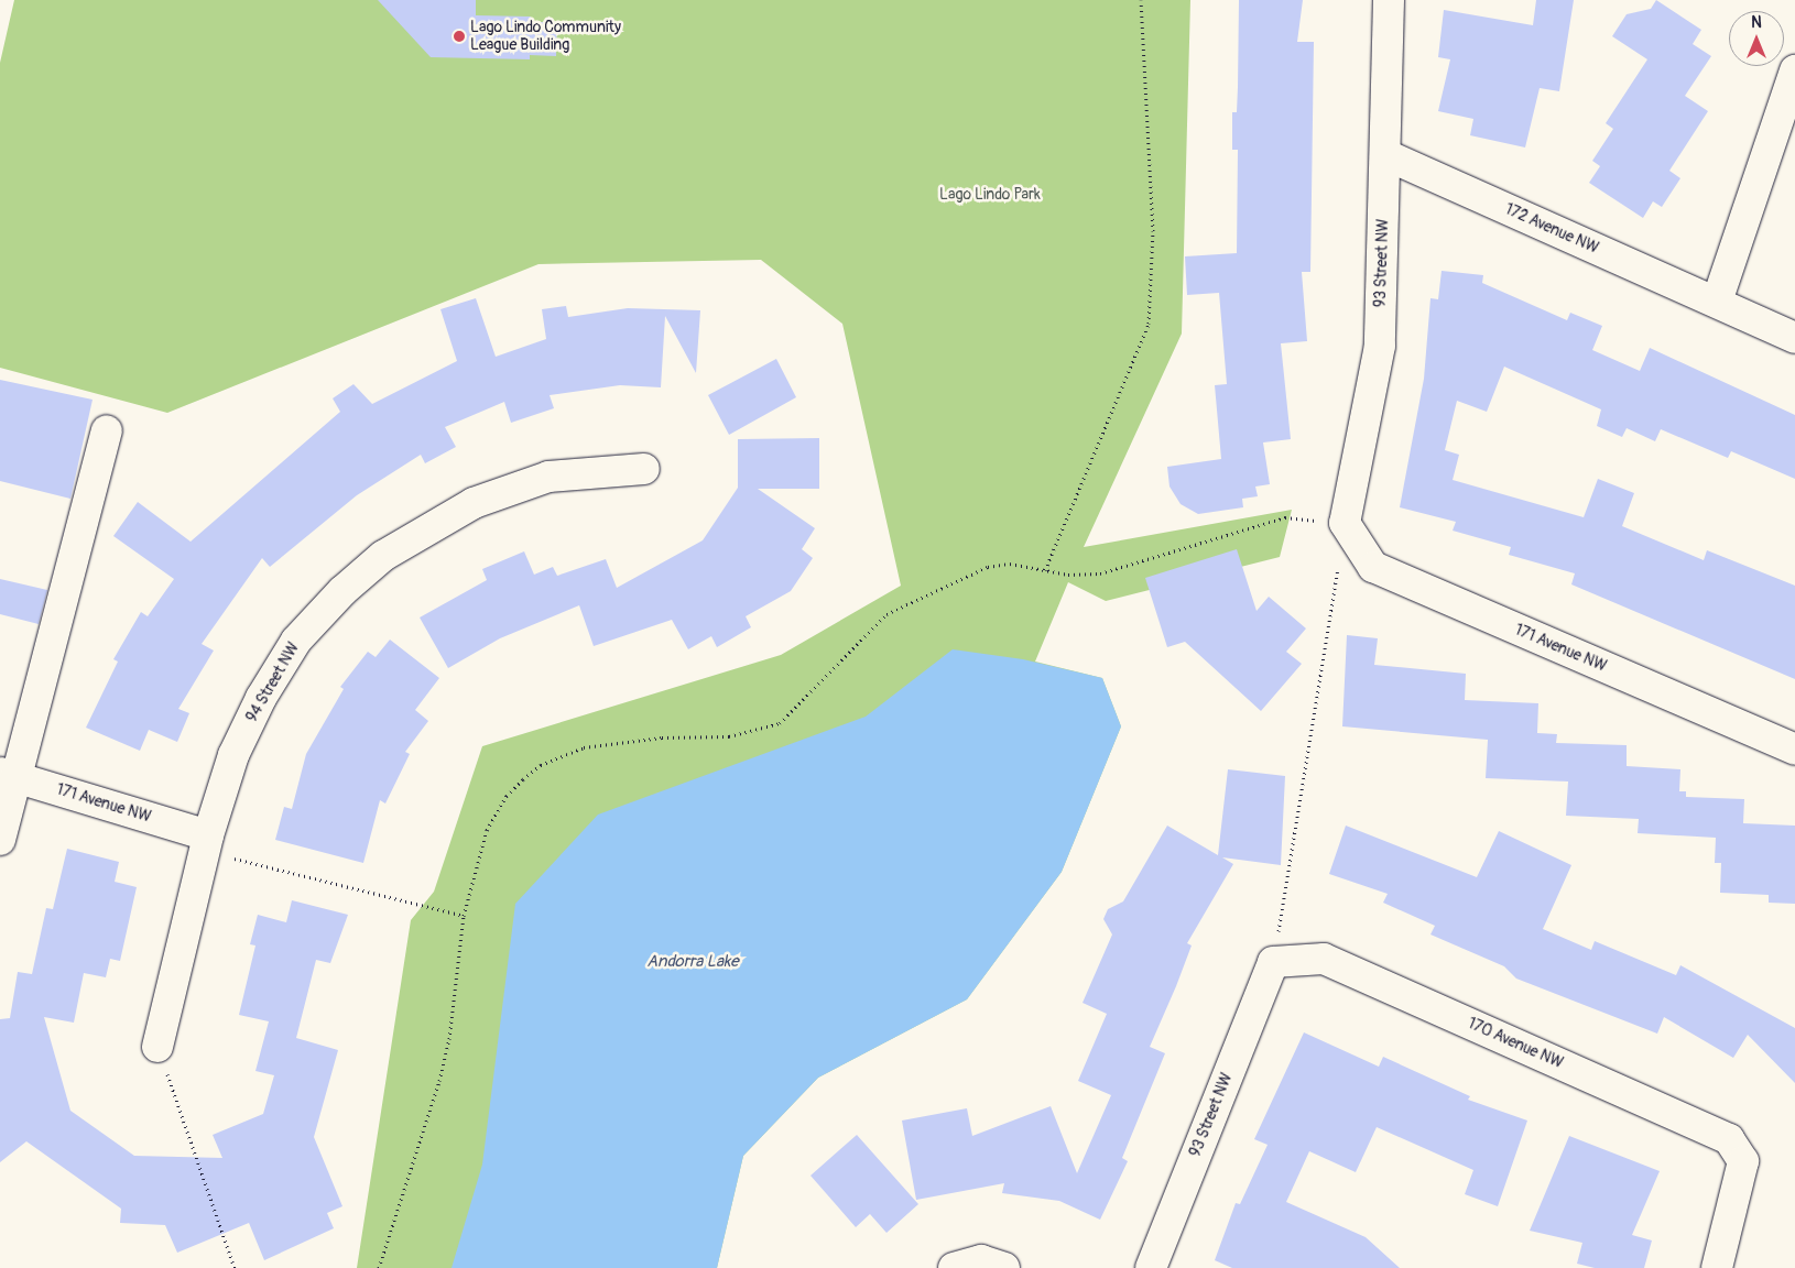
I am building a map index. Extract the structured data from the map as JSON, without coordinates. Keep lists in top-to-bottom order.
{
  "streets": {
    "street": [
      "172 Avenue NW",
      "93 Street NW",
      "171 Avenue NW",
      "94 Street NW",
      "170 Avenue NW"
    ]
  },
  "crossings": [
    ["172 Avenue NW", "93 Street NW"],
    ["93 Street NW", "171 Avenue NW"],
    ["93 Street NW", "170 Avenue NW"],
    ["171 Avenue NW", "94 Street NW"]
  ],
  "water": ["Andorra Lake"],
  "parks": ["Lago Lindo Park"],
  "places": ["Lago Lindo Community League Building"],
  "north": "top"
}
